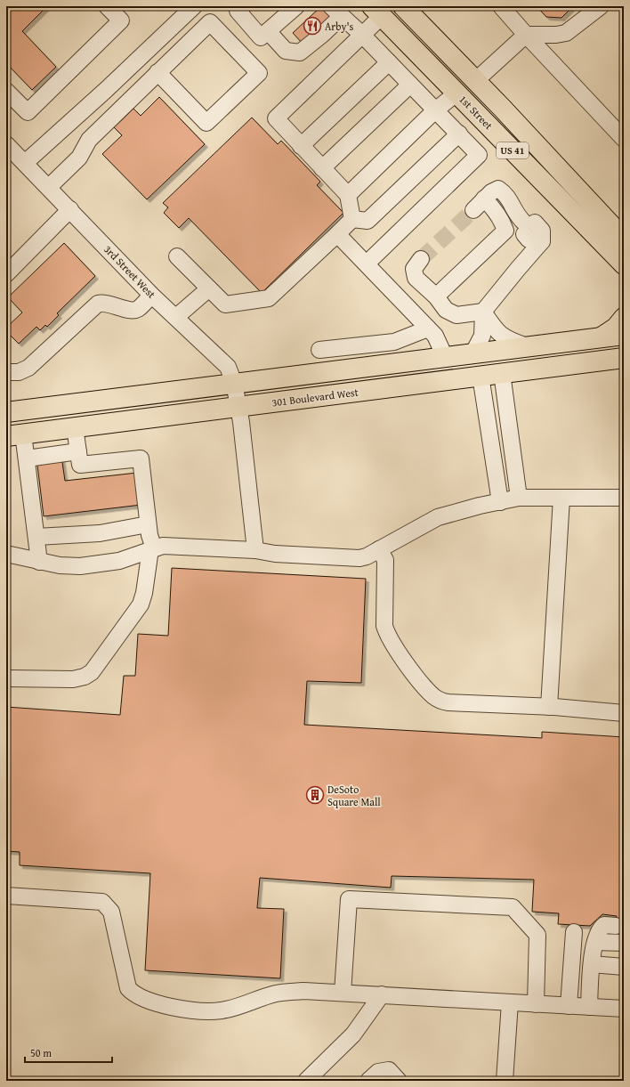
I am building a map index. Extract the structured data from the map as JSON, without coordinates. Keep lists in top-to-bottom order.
{
  "streets": {
    "main road": ["1st Street", "US 41", "301 Boulevard West"],
    "street": ["3rd Street West"]
  },
  "crossings": [
    ["3rd Street West", "301 Boulevard West"]
  ],
  "places": {
    "restaurant": ["Arby's"],
    "building": ["DeSoto Square Mall"]
  },
  "scale_bar": "50 m"
}
